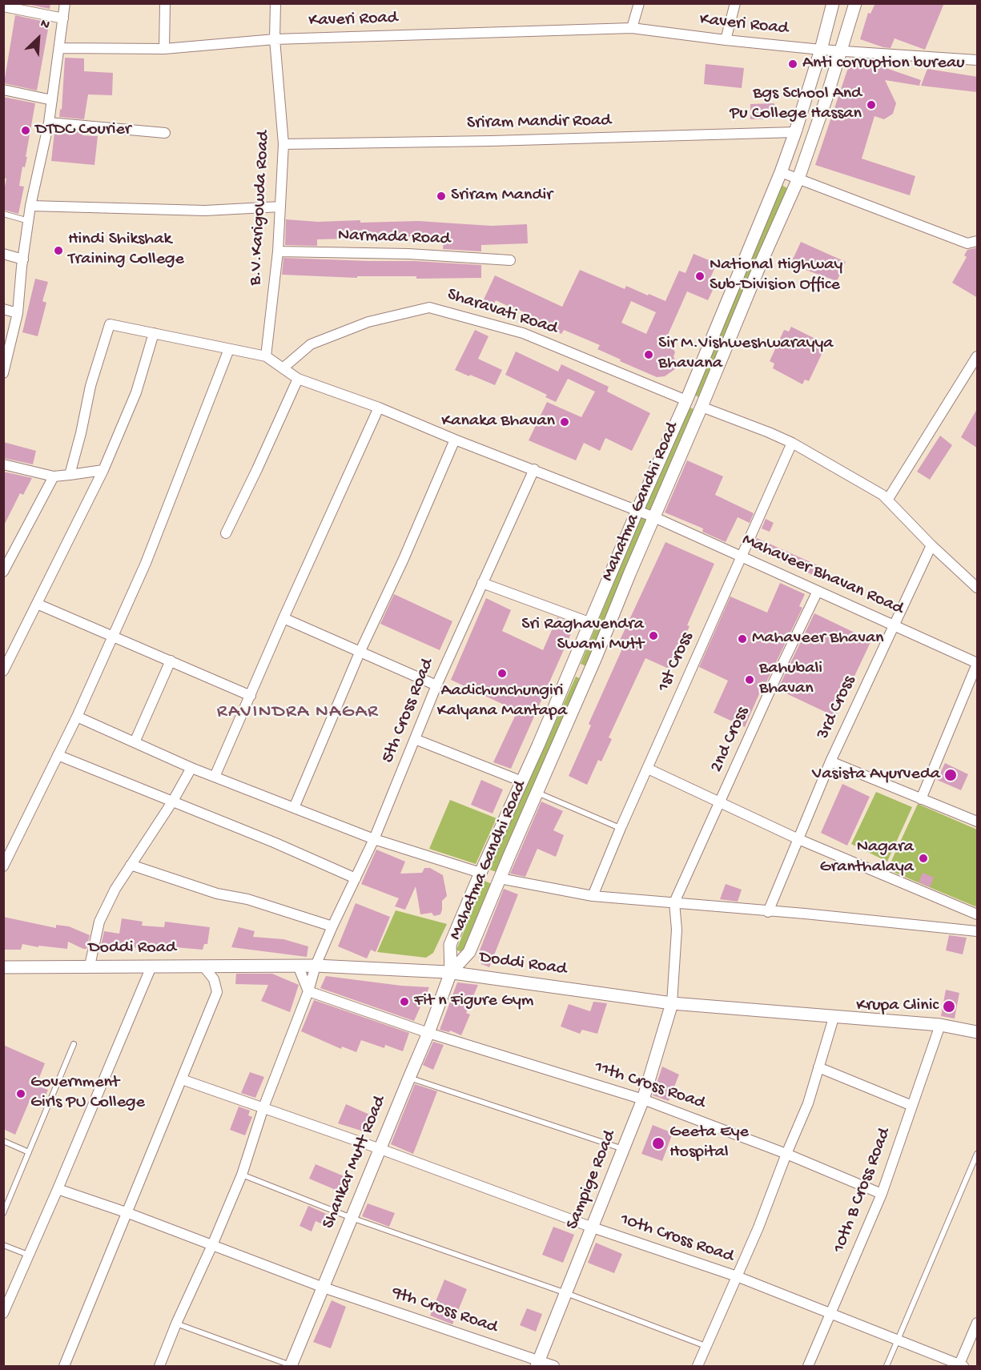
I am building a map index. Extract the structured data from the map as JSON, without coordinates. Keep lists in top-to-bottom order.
{
  "streets": {
    "street": [
      "Kaveri Road",
      "Sriram Mandir Road",
      "B.V.Karigowda Road",
      "Narmada Road",
      "Sharavati Road",
      "Mahatma Gandhi Road",
      "Mahaveer Bhavan Road",
      "1st Cross",
      "3rd Cross",
      "5th Cross Road",
      "2nd Cross",
      "Doddi Road",
      "11th Cross Road",
      "Shankar Mutt Road",
      "Sampige Road",
      "10th B Cross Road",
      "10th Cross Road",
      "9th Cross Road"
    ]
  },
  "crossings": [
    ["Kaveri Road", "B.V.Karigowda Road"],
    ["Kaveri Road", "Mahatma Gandhi Road"],
    ["Sriram Mandir Road", "B.V.Karigowda Road"],
    ["Sriram Mandir Road", "Mahatma Gandhi Road"],
    ["B.V.Karigowda Road", "Narmada Road"],
    ["B.V.Karigowda Road", "Mahaveer Bhavan Road"],
    ["Sharavati Road", "Mahatma Gandhi Road"],
    ["Sharavati Road", "Mahaveer Bhavan Road"],
    ["Mahatma Gandhi Road", "Mahaveer Bhavan Road"],
    ["Mahatma Gandhi Road", "Doddi Road"],
    ["Mahatma Gandhi Road", "Shankar Mutt Road"],
    ["Mahaveer Bhavan Road", "1st Cross"],
    ["Mahaveer Bhavan Road", "3rd Cross"],
    ["Mahaveer Bhavan Road", "5th Cross Road"],
    ["Mahaveer Bhavan Road", "2nd Cross"],
    ["5th Cross Road", "Doddi Road"],
    ["5th Cross Road", "11th Cross Road"],
    ["5th Cross Road", "10th Cross Road"],
    ["5th Cross Road", "9th Cross Road"],
    ["Doddi Road", "Shankar Mutt Road"],
    ["Doddi Road", "Sampige Road"],
    ["Doddi Road", "10th B Cross Road"],
    ["11th Cross Road", "Shankar Mutt Road"],
    ["11th Cross Road", "Sampige Road"],
    ["11th Cross Road", "10th B Cross Road"],
    ["Shankar Mutt Road", "10th Cross Road"],
    ["Shankar Mutt Road", "9th Cross Road"],
    ["Sampige Road", "10th Cross Road"],
    ["Sampige Road", "9th Cross Road"],
    ["10th B Cross Road", "10th Cross Road"]
  ],
  "districts": ["RAVINDRA NAGAR"],
  "places": [
    "Anti corruption bureau",
    "Bgs School And Pu College Hassan",
    "DTDC Courier",
    "Sriram Mandir",
    "Hindi Shikshak Training College",
    "National Highway Sub-Division Office",
    "Sir M.Vishweshwarayya Bhavana",
    "Kanaka Bhavan",
    "Sri Raghavendra Swami Mutt",
    "Mahaveer Bhavan",
    "Aadichunchungiri Kalyana Mantapa",
    "Bahubali Bhavan",
    "Vasista Ayurveda",
    "Nagara Granthalaya",
    "Fit n Figure Gym",
    "Krupa Clinic",
    "Government Girls PU College",
    "Geeta Eye Hospital"
  ],
  "north": "top right"
}
